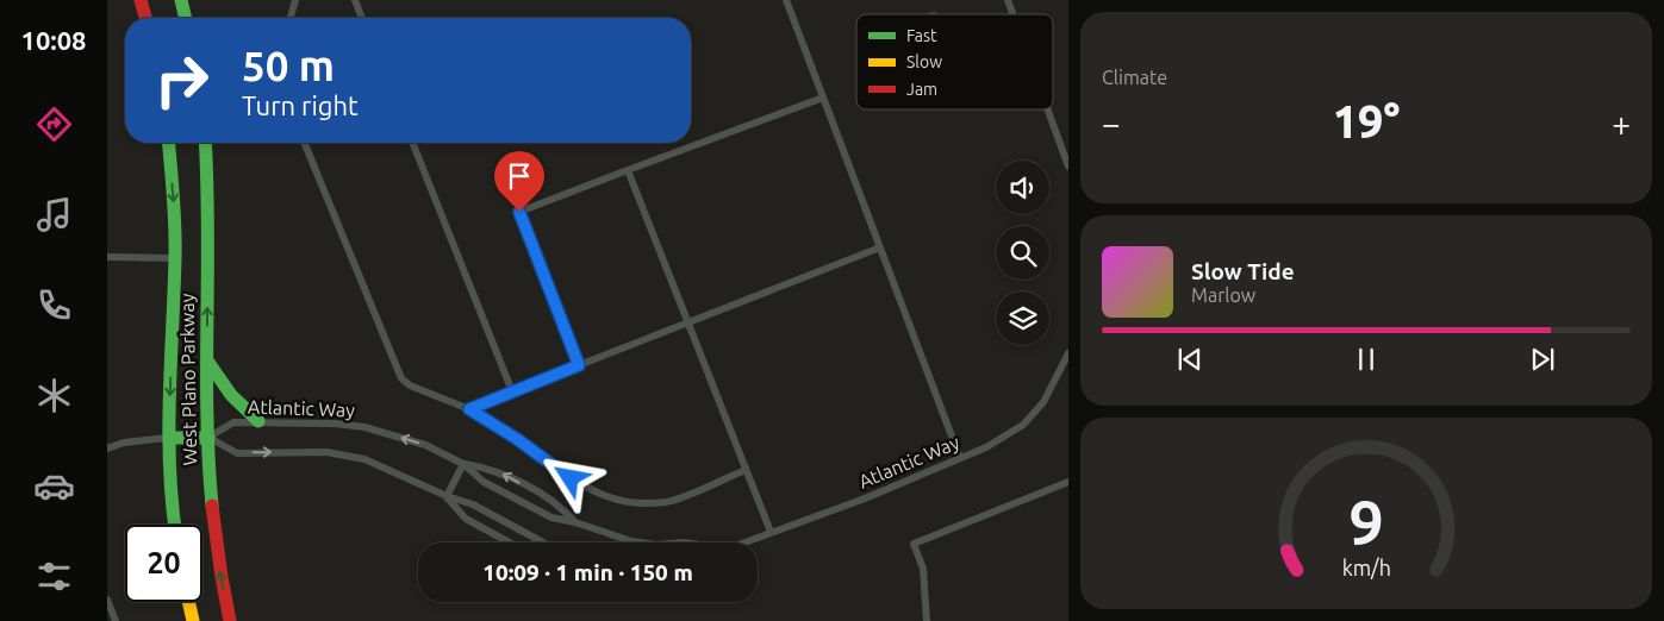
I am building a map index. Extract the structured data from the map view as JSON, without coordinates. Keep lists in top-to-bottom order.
{
  "streets": {
    "main road": ["West Plano Parkway"],
    "lane": ["Atlantic Way"]
  },
  "crossings": [
    ["West Plano Parkway", "Atlantic Way"]
  ],
  "legend": ["Fast", "Slow", "Jam"],
  "page": {
    "tabs": "10:08",
    "tile": "Climate",
    "turn": ["50 m", "Turn right"],
    "heat": ["−", "19°", "+"],
    "song": ["Slow Tide", "Marlow"],
    "limit": "20",
    "trip": "10:09 · 1 min · 150 m",
    "gauge": ["9", "km/h"]
  }
}
